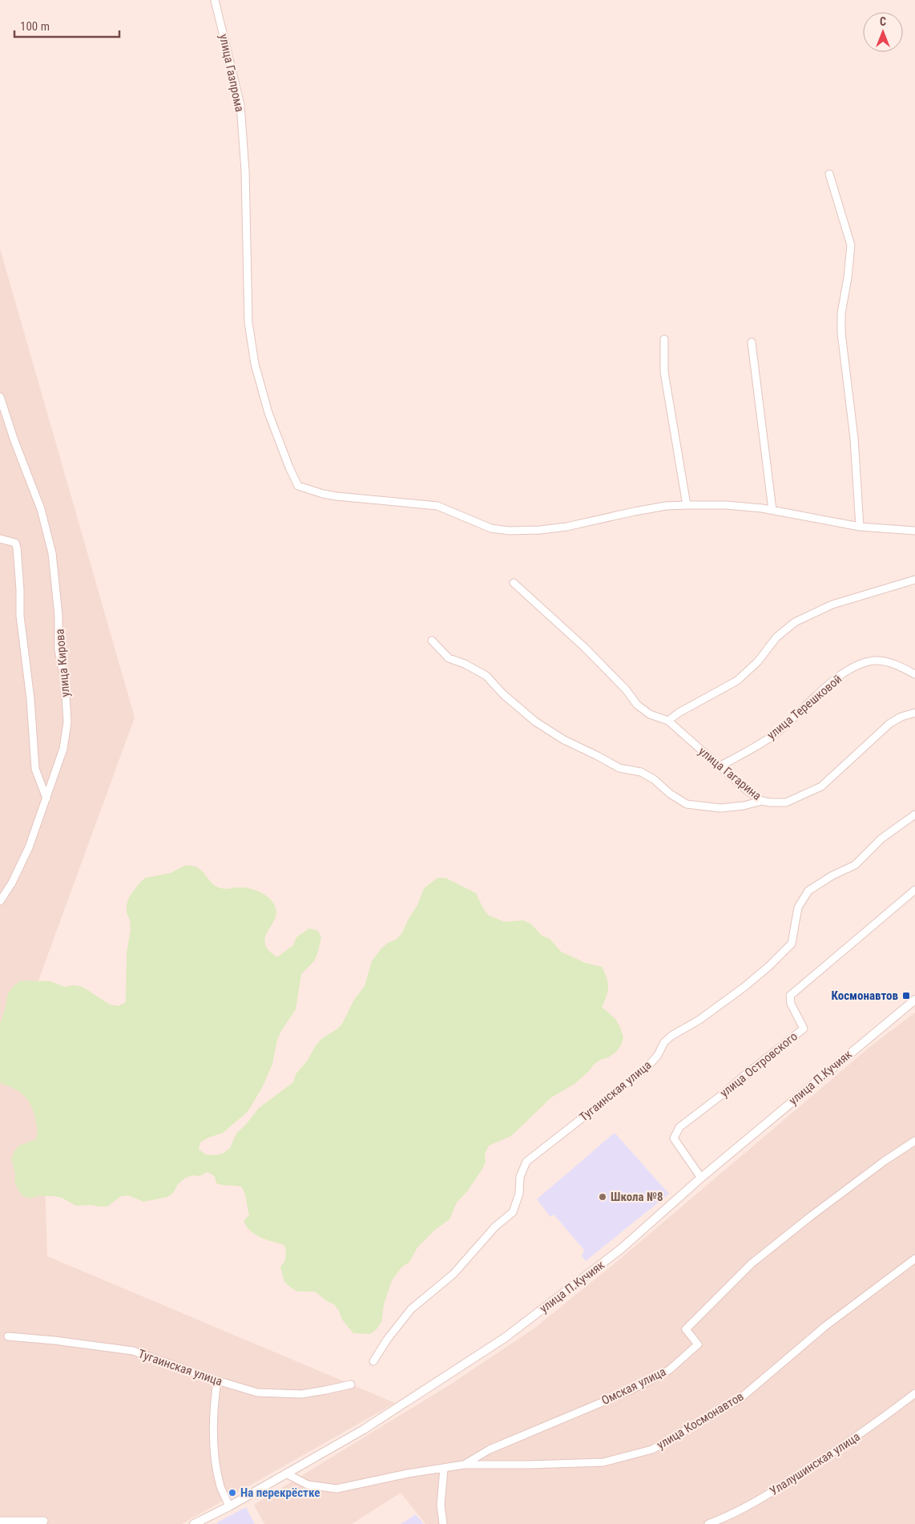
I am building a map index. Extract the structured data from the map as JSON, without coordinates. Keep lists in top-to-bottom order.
{
  "streets": {
    "street": [
      "улица Газпрома",
      "улица Кирова",
      "улица Терешковой",
      "улица Гагарина",
      "улица Островского",
      "улица П.Кучияк",
      "Тугаинская улица",
      "Омская улица",
      "улица Космонавтов",
      "Улалушинская улица"
    ]
  },
  "crossings": [
    ["улица Терешковой", "улица Гагарина"],
    ["улица Островского", "улица П.Кучияк"],
    ["улица П.Кучияк", "Омская улица"],
    ["Омская улица", "улица Космонавтов"]
  ],
  "places": {
    "transit": ["Космонавтов"],
    "other": ["Школа №8", "На перекрёстке"]
  },
  "scale_bar": "100 m",
  "north": "top"
}
